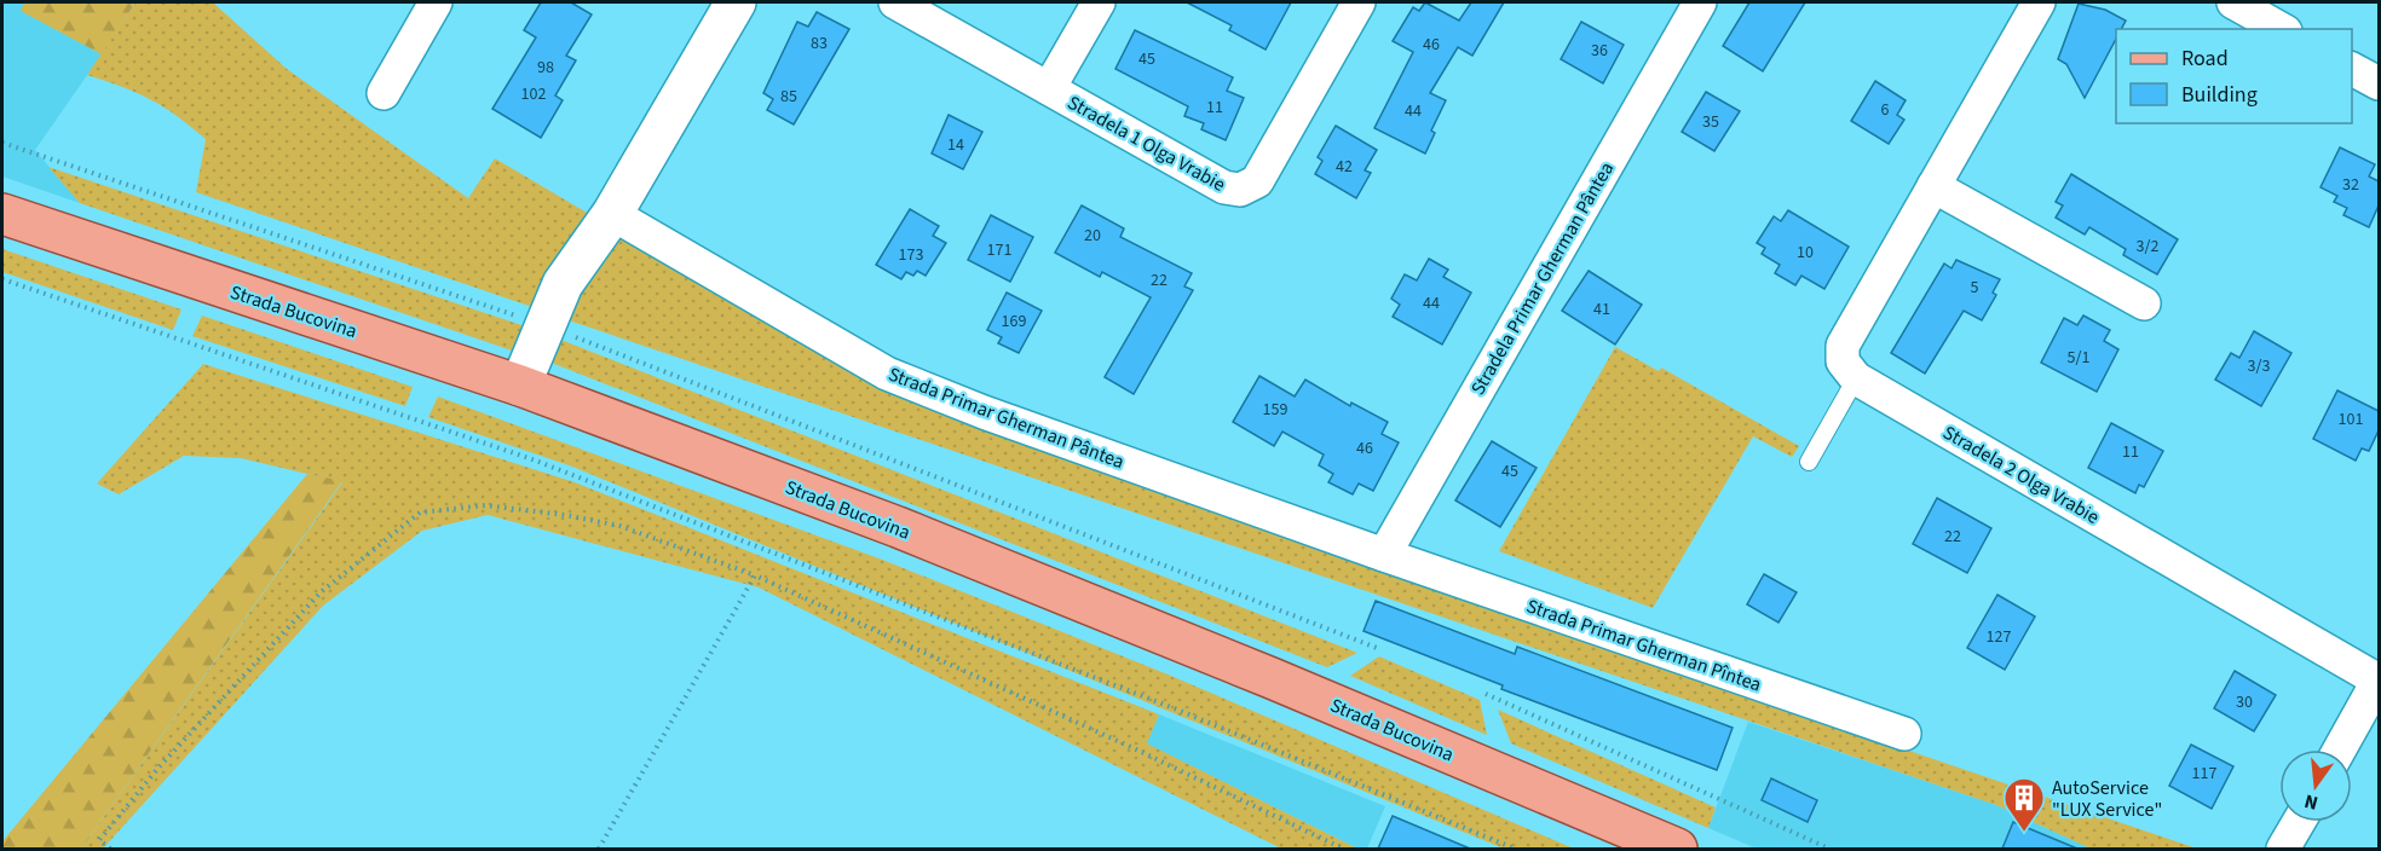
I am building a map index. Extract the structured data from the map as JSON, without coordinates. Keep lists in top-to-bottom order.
{
  "streets": {
    "main road": ["Strada Bucovina"],
    "street": [
      "Stradela 1 Olga Vrabie",
      "Stradela Primar Gherman Pântea",
      "Strada Primar Gherman Pântea",
      "Stradela 2 Olga Vrabie",
      "Strada Primar Gherman Pîntea"
    ]
  },
  "crossings": [
    ["Stradela Primar Gherman Pântea", "Strada Primar Gherman Pântea"],
    ["Stradela Primar Gherman Pântea", "Strada Primar Gherman Pîntea"],
    ["Strada Primar Gherman Pântea", "Strada Primar Gherman Pîntea"]
  ],
  "places": {
    "building": ["AutoService \"LUX Service\""]
  },
  "house_numbers": [
    "83",
    "46",
    "36",
    "45",
    "98",
    "102",
    "85",
    "11",
    "6",
    "44",
    "35",
    "14",
    "42",
    "32",
    "20",
    "3/2",
    "171",
    "10",
    "173",
    "22",
    "5",
    "44",
    "41",
    "169",
    "5/1",
    "3/3",
    "159",
    "101",
    "46",
    "11",
    "45",
    "22",
    "127",
    "30",
    "117"
  ],
  "legend": ["Road", "Building"],
  "north": "bottom"
}
